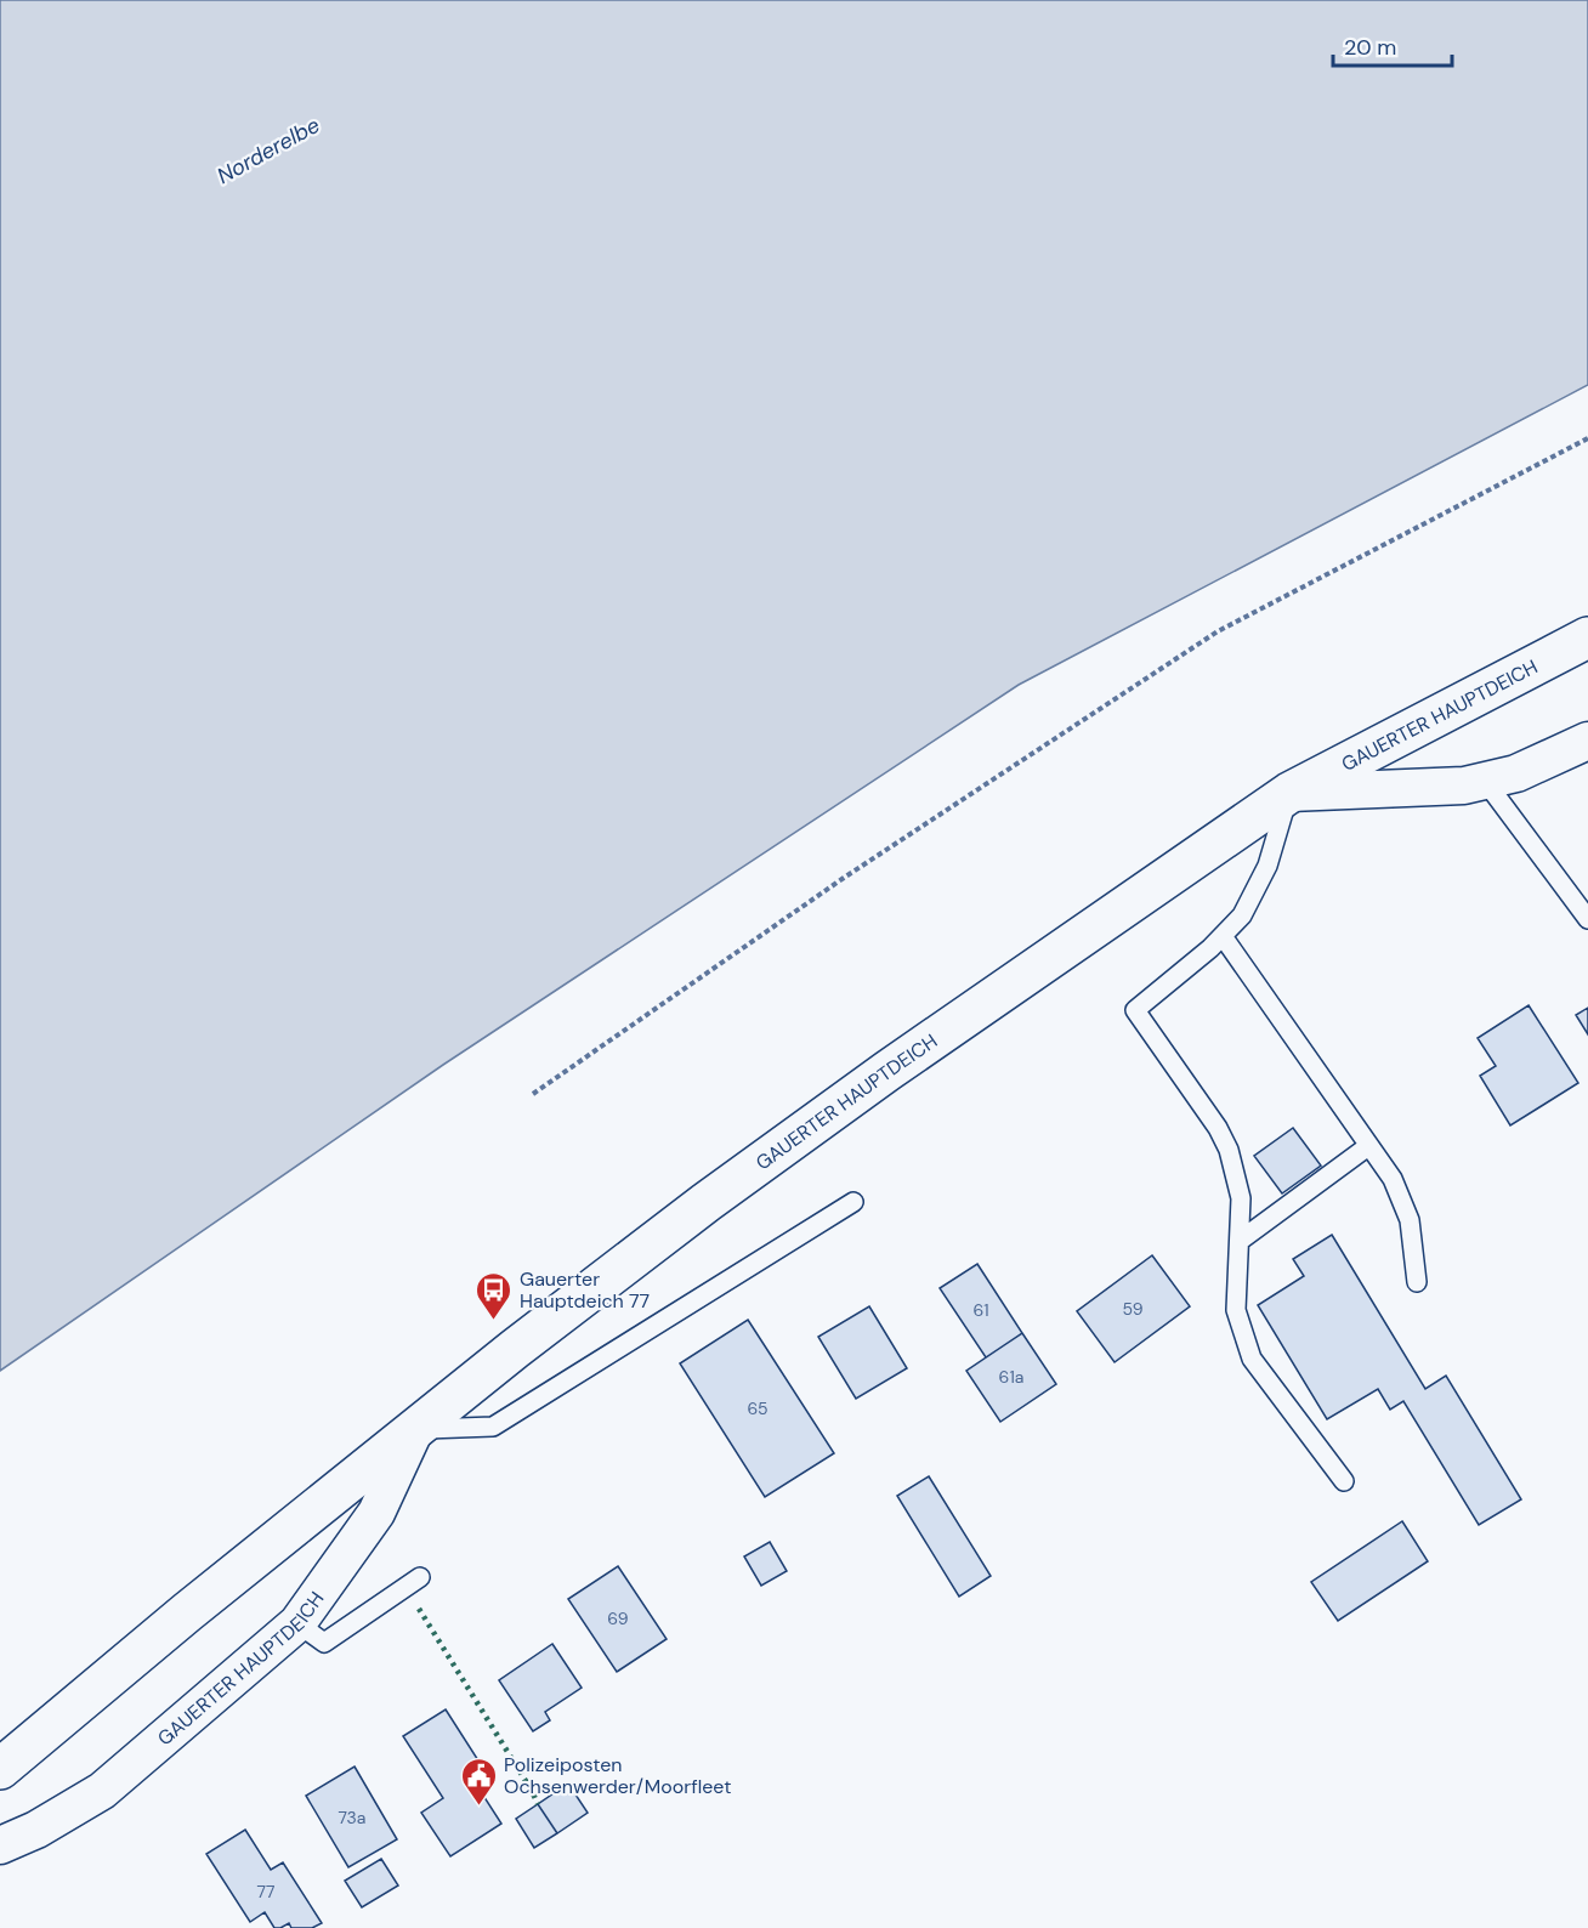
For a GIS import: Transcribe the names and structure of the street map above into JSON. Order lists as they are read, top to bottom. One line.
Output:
{"streets":{"street":["GAUERTER HAUPTDEICH"]},"water":["Norderelbe"],"places":{"bus stop":["Gauerter Hauptdeich 77"],"public building":["Polizeiposten Ochsenwerder/Moorfleet"]},"house_numbers":["59","61","61a","65","69","73a","77"],"scale_bar":"20 m"}
